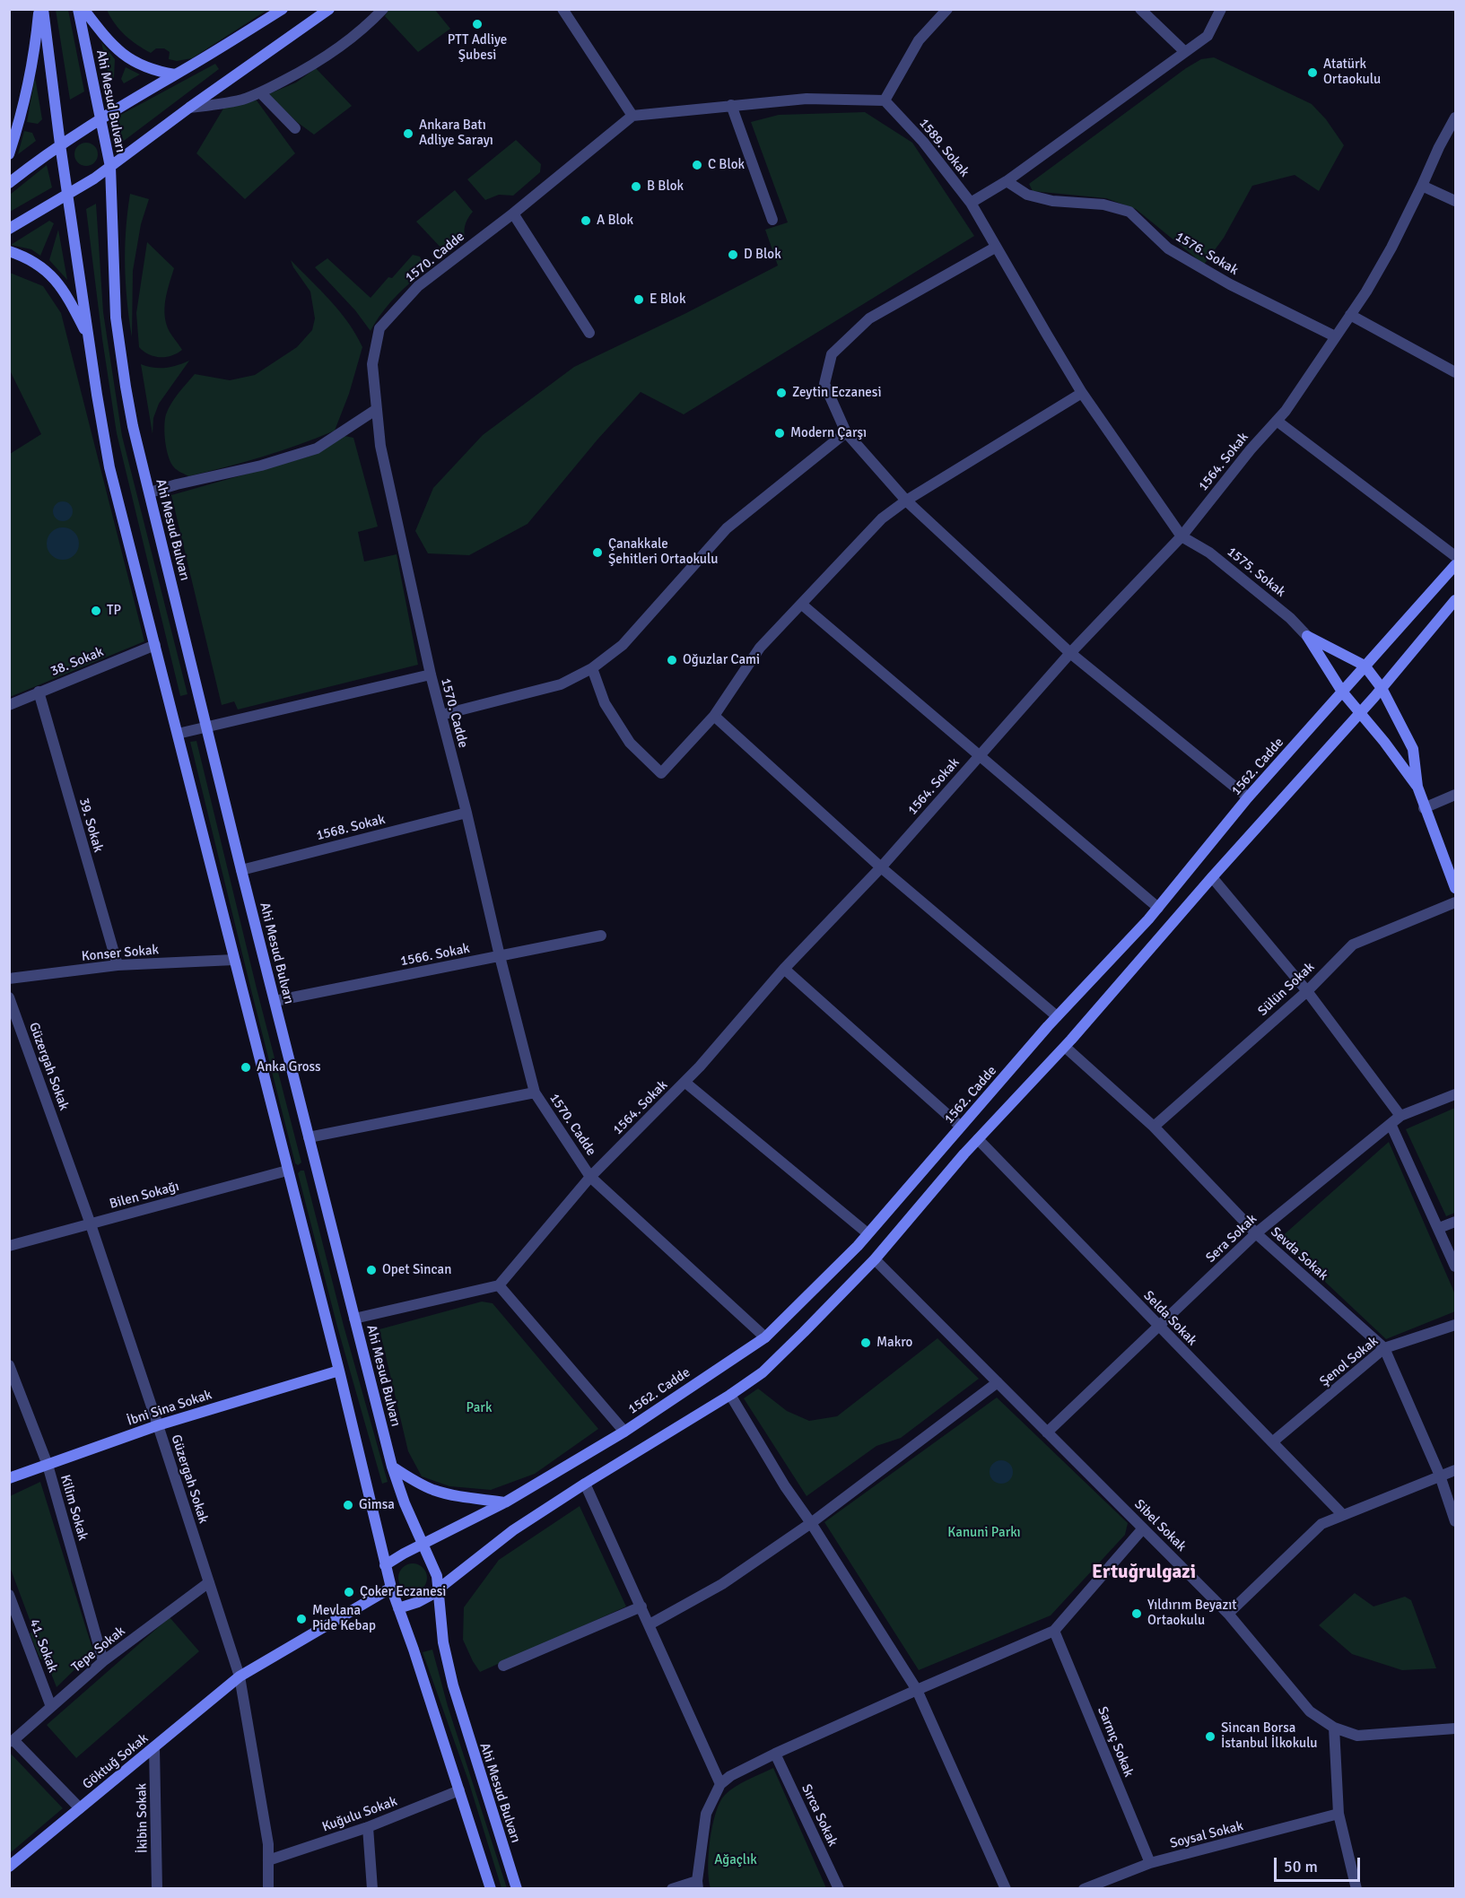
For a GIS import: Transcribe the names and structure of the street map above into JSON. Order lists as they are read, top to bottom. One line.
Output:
{"streets":{"main road":["Ahi Mesud Bulvarı","1562. Cadde","İbni Sina Sokak","Göktuğ Sokak"],"street":["1589. Sokak","1576. Sokak","1570. Cadde","1564. Sokak","1575. Sokak","38. Sokak","39. Sokak","1568. Sokak","Konser Sokak","1566. Sokak","Sülün Sokak","Güzergah Sokak","Bilen Sokağı","Sera Sokak","Sevda Sokak","Selda Sokak","Şenol Sokak","Kilim Sokak","Sibel Sokak","41. Sokak","Tepe Sokak","Sarnıç Sokak","Kuğulu Sokak","Sırca Sokak","İkibin Sokak","Soysal Sokak"]},"crossings":[["Ahi Mesud Bulvarı","1562. Cadde"],["Ahi Mesud Bulvarı","1568. Sokak"],["Ahi Mesud Bulvarı","1566. Sokak"],["1589. Sokak","1564. Sokak"],["1589. Sokak","1575. Sokak"],["1576. Sokak","1564. Sokak"],["1570. Cadde","1564. Sokak"],["1570. Cadde","1562. Cadde"],["1570. Cadde","1568. Sokak"],["1570. Cadde","1566. Sokak"],["1564. Sokak","1575. Sokak"],["38. Sokak","39. Sokak"],["39. Sokak","Konser Sokak"],["Sülün Sokak","Sevda Sokak"],["Güzergah Sokak","Bilen Sokağı"],["Güzergah Sokak","İbni Sina Sokak"],["Güzergah Sokak","Tepe Sokak"],["Güzergah Sokak","Göktuğ Sokak"],["Güzergah Sokak","Kuğulu Sokak"],["Sera Sokak","Sevda Sokak"],["Sera Sokak","Selda Sokak"],["Sera Sokak","Sibel Sokak"],["Sevda Sokak","Şenol Sokak"],["Selda Sokak","Şenol Sokak"],["İbni Sina Sokak","Kilim Sokak"],["Kilim Sokak","Tepe Sokak"],["41. Sokak","Tepe Sokak"],["Sarnıç Sokak","Soysal Sokak"],["Göktuğ Sokak","İkibin Sokak"]],"districts":["Ertuğrulgazi"],"parks":["Park","Kanuni Parkı","Ağaçlık"],"places":["PTT Adliye Şubesi","Atatürk Ortaokulu","Ankara Batı Adliye Sarayı","C Blok","B Blok","A Blok","D Blok","E Blok","Zeytin Eczanesi","Modern Çarşı","Çanakkale Şehitleri Ortaokulu","TP","Oğuzlar Cami","Anka Gross","Opet Sincan","Makro","Gimsa","Çoker Eczanesi","Yıldırım Beyazıt Ortaokulu","Mevlana Pide Kebap","Sincan Borsa İstanbul İlkokulu"],"scale_bar":"50 m"}
